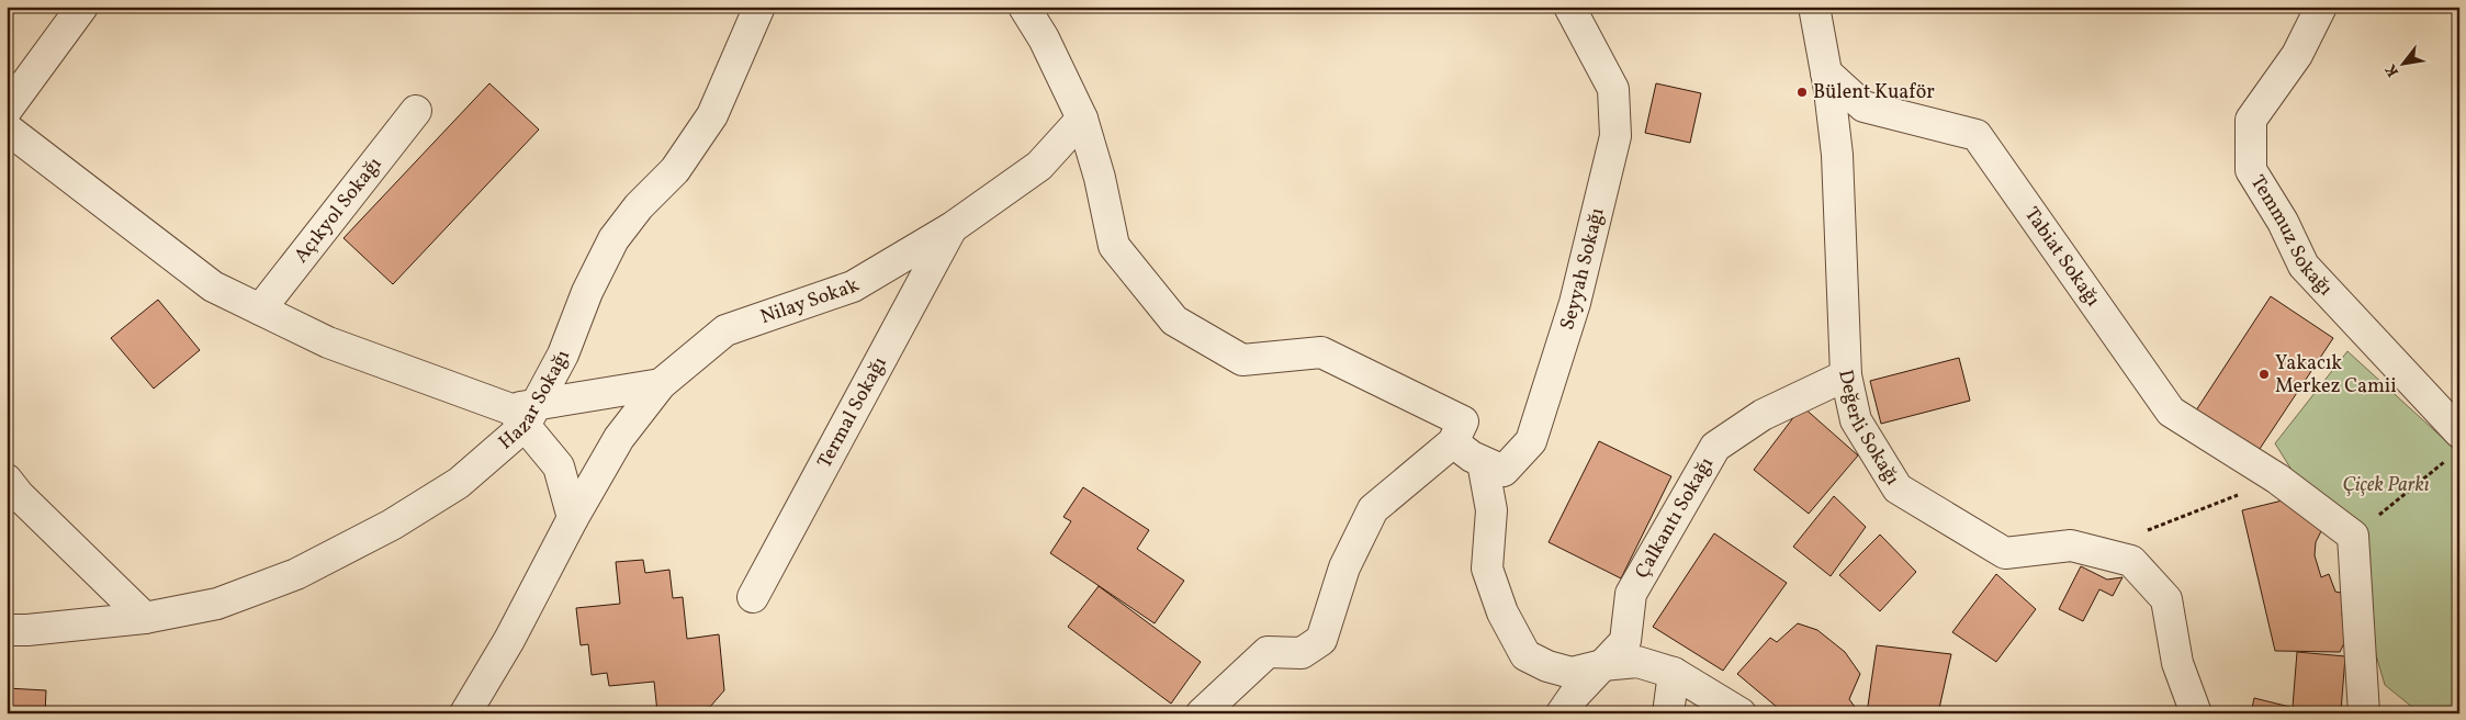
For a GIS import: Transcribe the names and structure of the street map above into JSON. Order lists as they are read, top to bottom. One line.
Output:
{"streets":{"street":["Açıkyol Sokağı","Temmuz Sokağı","Tabiat Sokağı","Seyyah Sokağı","Nilay Sokak","Hazar Sokağı","Termal Sokağı","Değerli Sokağı","Çalkantı Sokağı"]},"crossings":[["Tabiat Sokağı","Değerli Sokağı"],["Nilay Sokak","Termal Sokağı"],["Değerli Sokağı","Çalkantı Sokağı"]],"parks":["Çiçek Parkı"],"places":["Bülent Kuaför","Yakacık Merkez Camii"],"north":"bottom left"}
